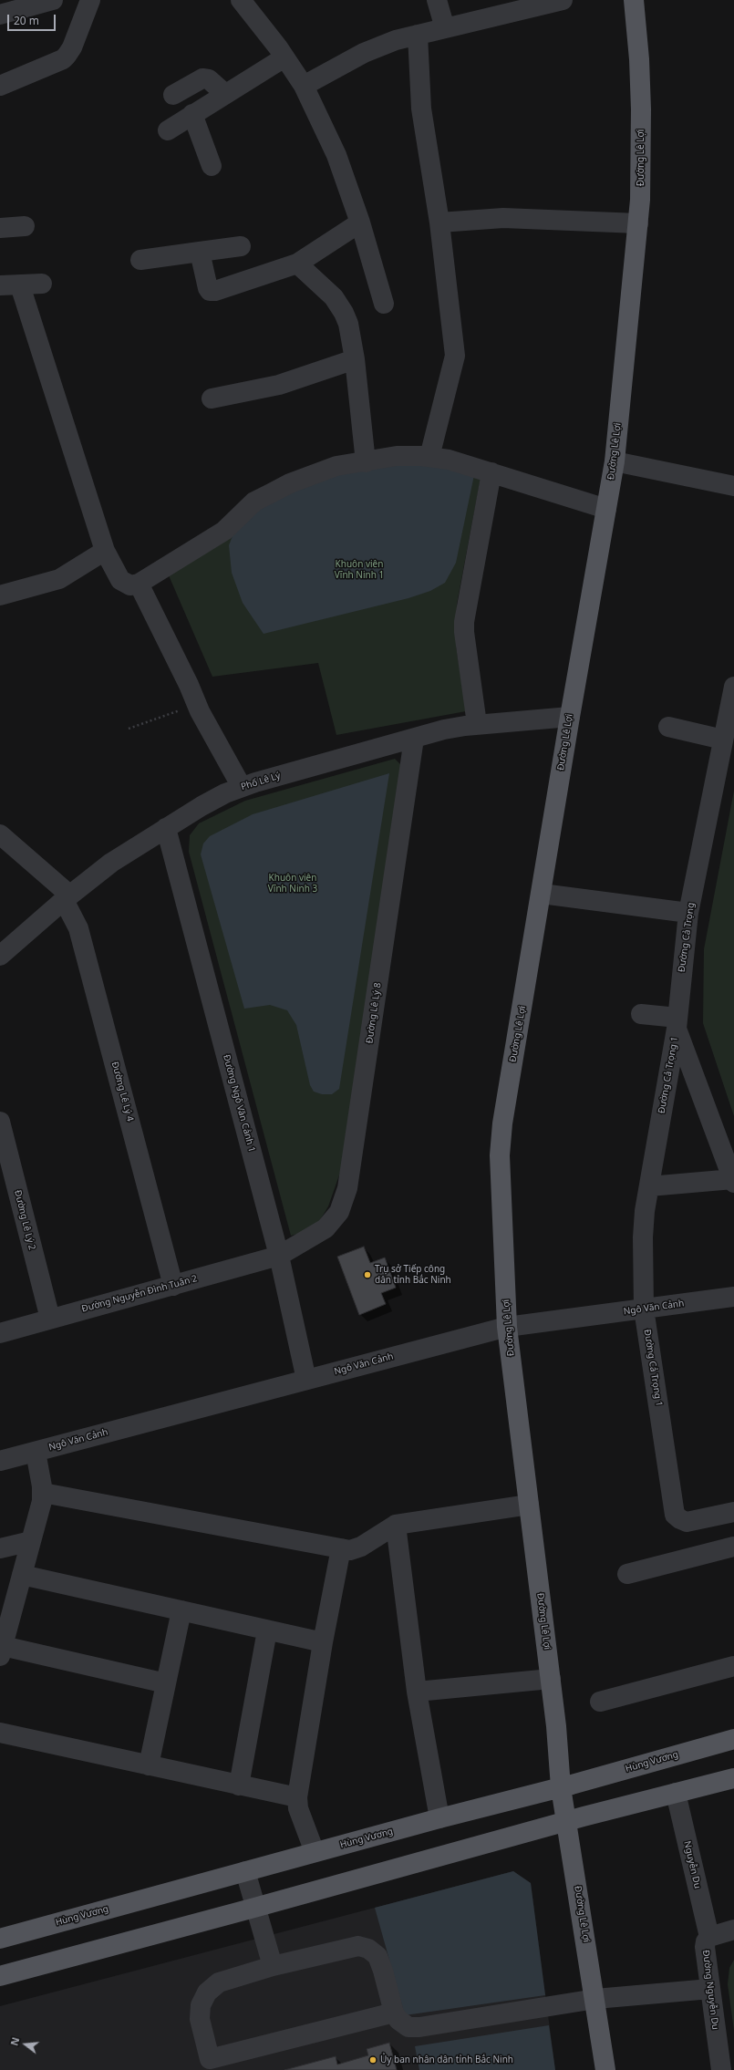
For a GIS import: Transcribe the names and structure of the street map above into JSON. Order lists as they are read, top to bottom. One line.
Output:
{"streets":{"main road":["Đường Lê Lợi","Hùng Vương"],"street":["Phố Lê Lý","Đường Cả Trọng","Đường Lê Lý 8","Đường Cả Trọng 1","Đường Lê Lý 4","Đường Ngô Văn Cảnh 1","Đường Lê Lý 2","Đường Nguyễn Đình Tuân 2","Ngô Văn Cảnh","Nguyễn Du","Đường Nguyễn Du"]},"crossings":[["Đường Lê Lợi","Phố Lê Lý"],["Đường Lê Lợi","Ngô Văn Cảnh"],["Đường Lê Lợi","Hùng Vương"],["Phố Lê Lý","Đường Lê Lý 8"],["Phố Lê Lý","Đường Lê Lý 4"],["Phố Lê Lý","Đường Ngô Văn Cảnh 1"],["Đường Cả Trọng","Đường Cả Trọng 1"],["Đường Lê Lý 8","Đường Ngô Văn Cảnh 1"],["Đường Lê Lý 8","Đường Nguyễn Đình Tuân 2"],["Đường Cả Trọng 1","Ngô Văn Cảnh"],["Đường Lê Lý 4","Đường Nguyễn Đình Tuân 2"],["Đường Ngô Văn Cảnh 1","Đường Nguyễn Đình Tuân 2"],["Đường Ngô Văn Cảnh 1","Ngô Văn Cảnh"],["Đường Lê Lý 2","Đường Nguyễn Đình Tuân 2"],["Nguyễn Du","Đường Nguyễn Du"]],"parks":["Khuôn viên Vĩnh Ninh 1","Khuôn viên Vĩnh Ninh 3"],"places":["Trụ sở Tiếp công dân tỉnh Bắc Ninh","Ủy ban nhân dân tỉnh Bắc Ninh"],"scale_bar":"20 m","north":"left"}
